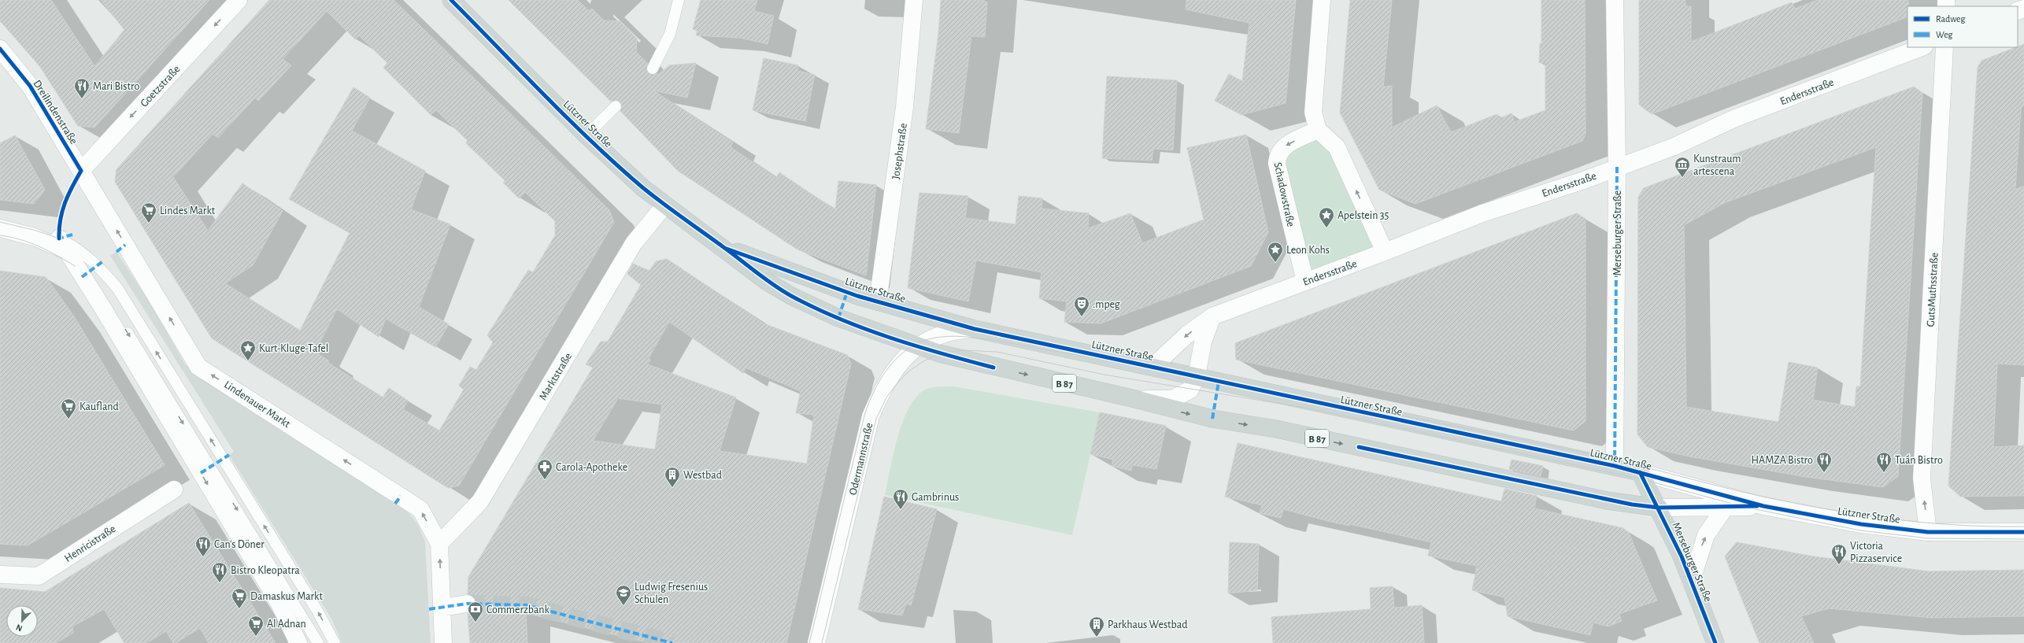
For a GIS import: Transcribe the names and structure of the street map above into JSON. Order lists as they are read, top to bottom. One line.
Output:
{"streets":{"main road":["Lützner Straße","Merseburger Straße","B 87"],"street":["Goetzstraße","Endersstraße","Dreilindenstraße","Josephstraße","Schadowstraße","GutsMuthsstraße","Marktstraße","Lindenauer Markt","Odermannstraße","Henricistraße"]},"crossings":[["Goetzstraße","Dreilindenstraße"],["Goetzstraße","Lindenauer Markt"],["Endersstraße","Lützner Straße"],["Endersstraße","Schadowstraße"],["Endersstraße","Merseburger Straße"],["Dreilindenstraße","Lindenauer Markt"],["Lützner Straße","Josephstraße"],["Lützner Straße","Merseburger Straße"],["Lützner Straße","GutsMuthsstraße"],["Lützner Straße","Marktstraße"],["Lützner Straße","Odermannstraße"],["Marktstraße","Lindenauer Markt"]],"one_way":["Goetzstraße","Schadowstraße","GutsMuthsstraße"],"places":{"restaurant":["Mari Bistro","HAMZA Bistro","Tuấn Bistro","Gambrinus","Can's Döner","Victoria Pizzaservice","Bistro Kleopatra"],"museum":["Kunstraum artescena"],"supermarket":["Lindes Markt","Kaufland","Damaskus Markt","Al Adnan"],"place":["Apelstein 35","Leon Kohs","Kurt-Kluge-Tafel"],"theatre":[".mpeg"],"pharmacy":["Carola-Apotheke"],"building":["Westbad","Parkhaus Westbad"],"school or university":["Ludwig Fresenius Schulen"],"bank":["Commerzbank"]},"legend":["Radweg","Weg"],"north":"bottom left"}
